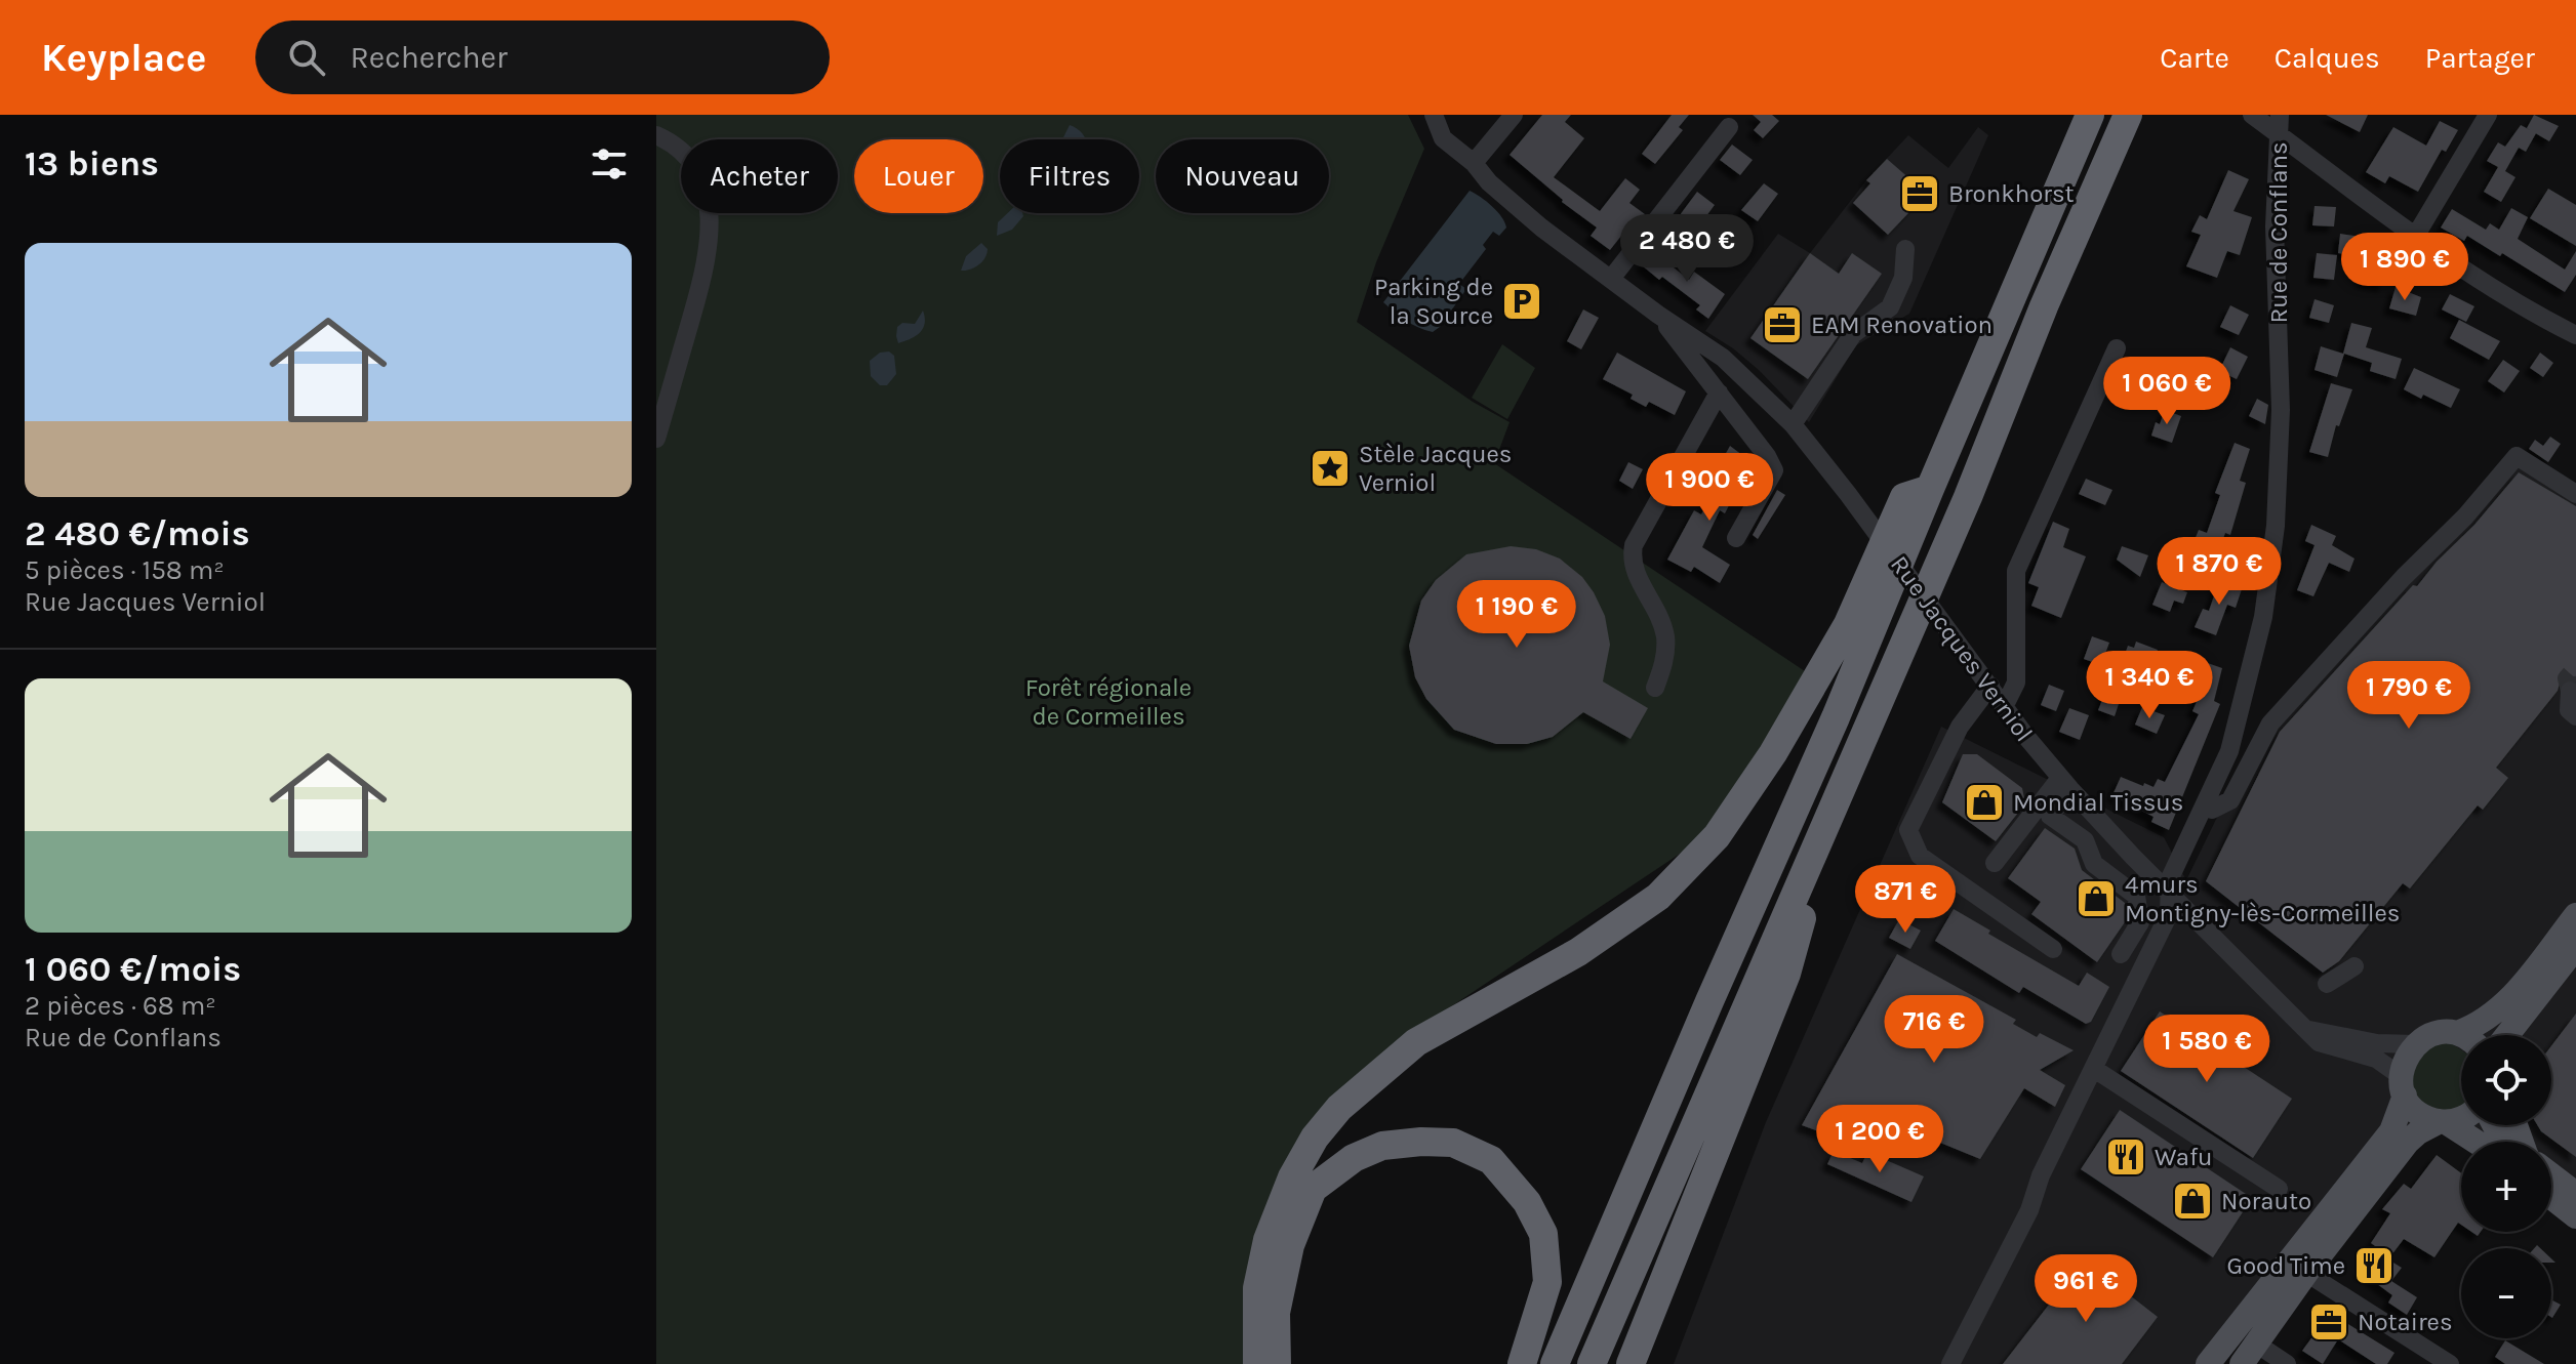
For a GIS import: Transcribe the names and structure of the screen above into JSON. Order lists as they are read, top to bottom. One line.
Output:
{"streets":{"street":["Rue de Conflans","Rue Jacques Verniol"]},"crossings":[["Rue de Conflans","Rue Jacques Verniol"]],"parks":["Forêt régionale de Cormeilles"],"places":{"office":["Bronkhorst","EAM Renovation","Notaires"],"parking":["Parking de la Source"],"place":["Stèle Jacques Verniol"],"shop":["Mondial Tissus","4murs Montigny-lès-Cormeilles","Norauto"],"restaurant":["Wafu","Good Time"]},"page":{"header":"Keyplace","search":"Rechercher","nav":["Carte","Calques","Partager"],"heading":"13 biens","chip":["Acheter","Louer","Filtres","Nouveau"],"list":[{"name":"2 480 €/mois","note":"5 pièces · 158 m² · Rue Jacques Verniol"},{"name":"1 060 €/mois","note":"2 pièces · 68 m² · Rue de Conflans"}],"price":["2 480 €","1 890 €","1 060 €","1 900 €","1 870 €","1 190 €","1 340 €","1 790 €","871 €","716 €","1 580 €","1 200 €","961 €"],"map_buttons":["+","−"]}}
